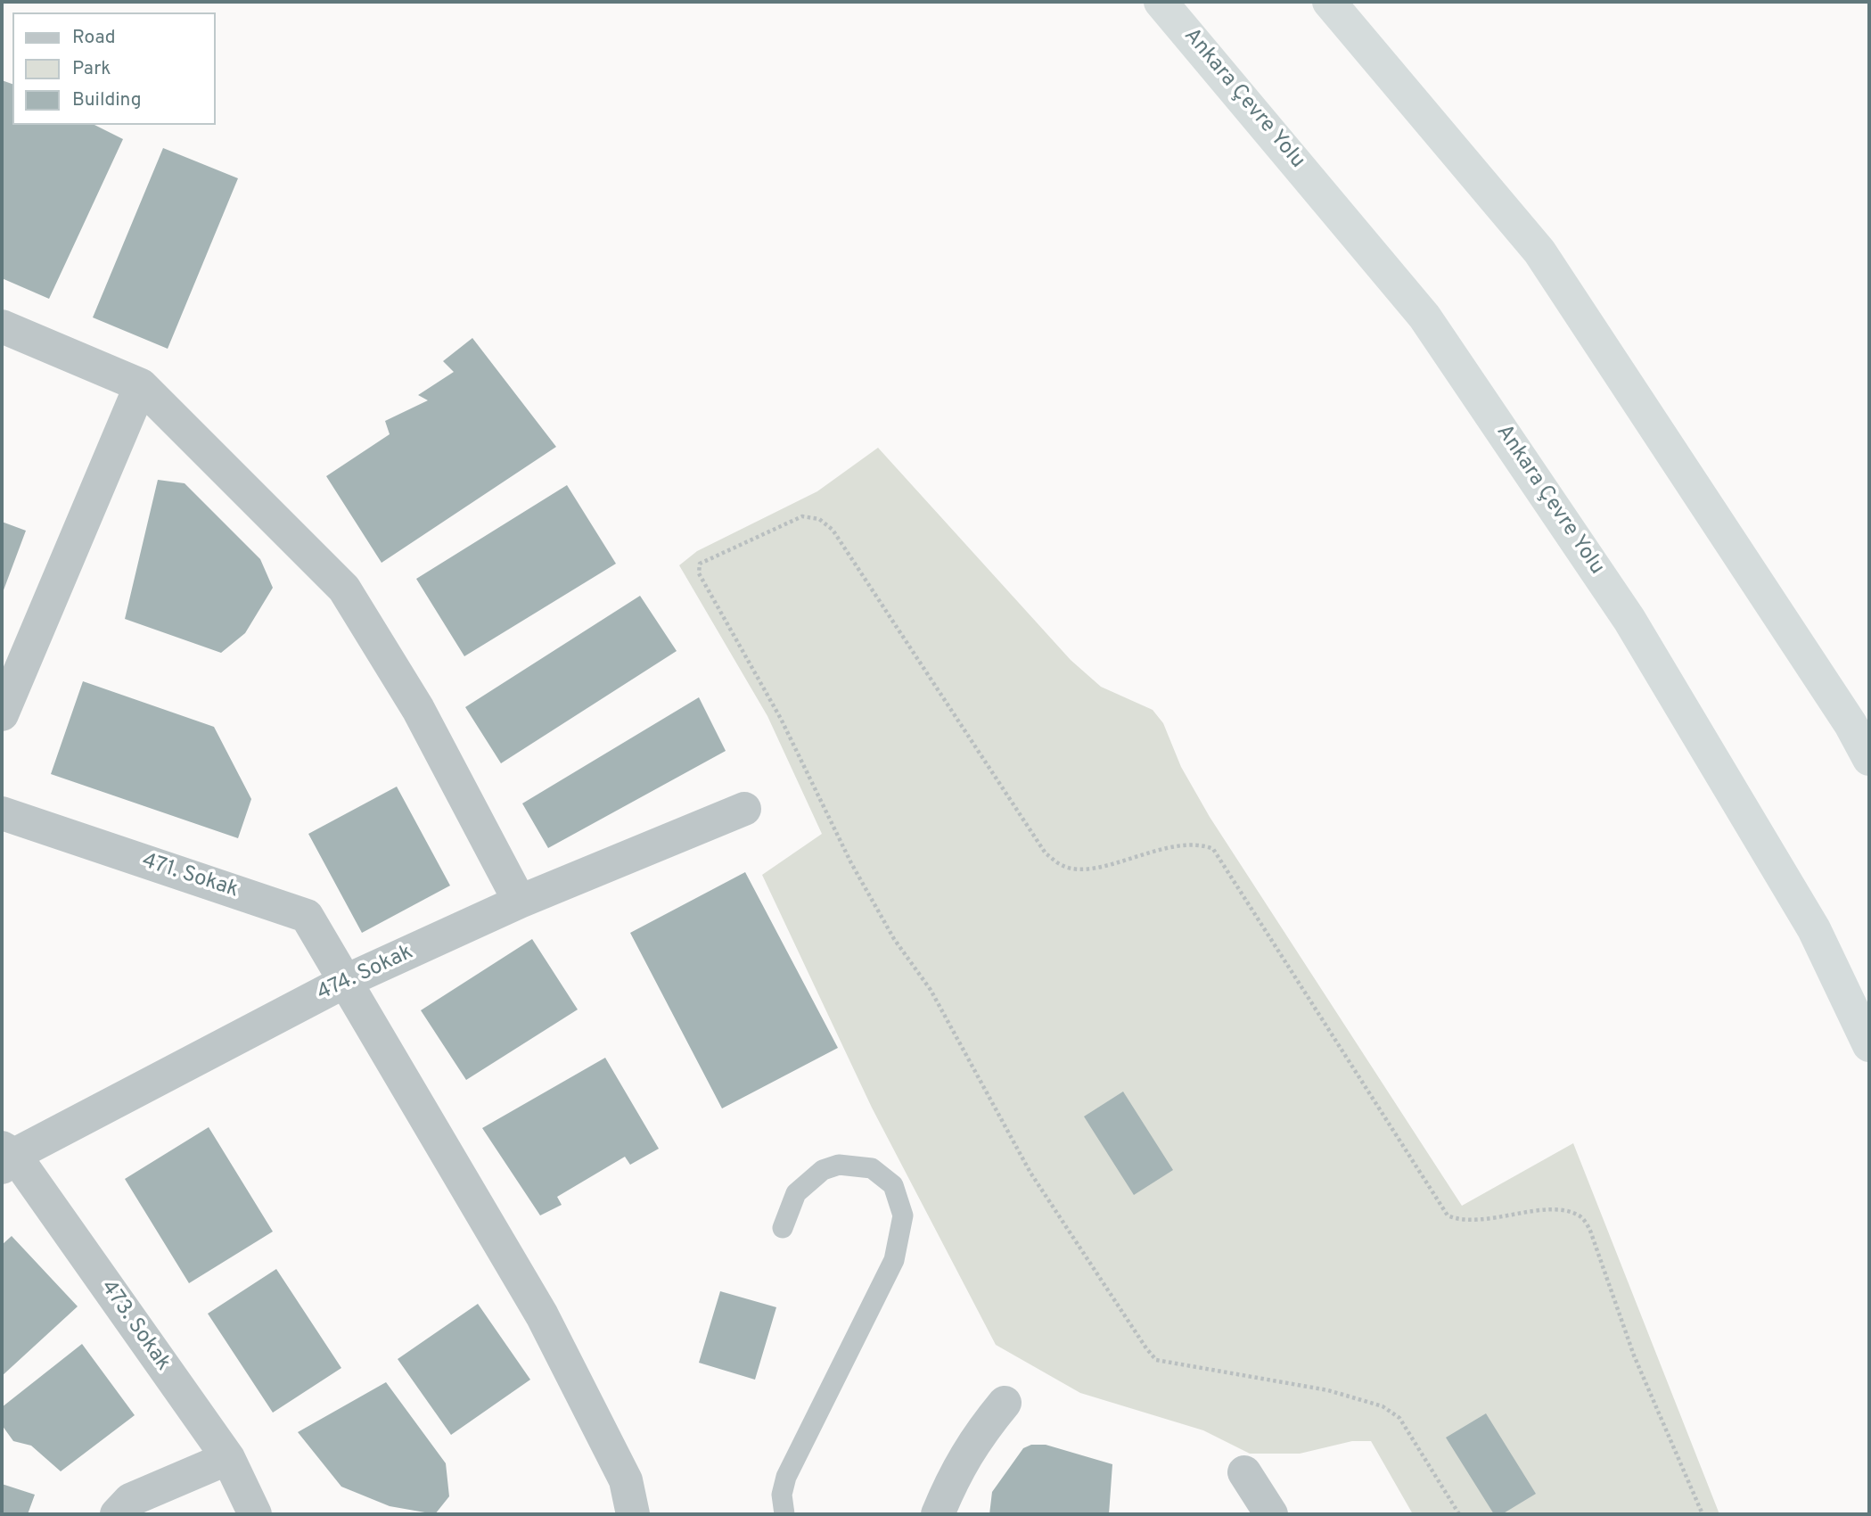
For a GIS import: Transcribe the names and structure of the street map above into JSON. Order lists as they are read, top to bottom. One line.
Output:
{"streets":{"highway":["Ankara Çevre Yolu"],"street":["471. Sokak","474. Sokak","473. Sokak"]},"crossings":[["471. Sokak","474. Sokak"],["474. Sokak","473. Sokak"]],"legend":["Road","Park","Building"]}
